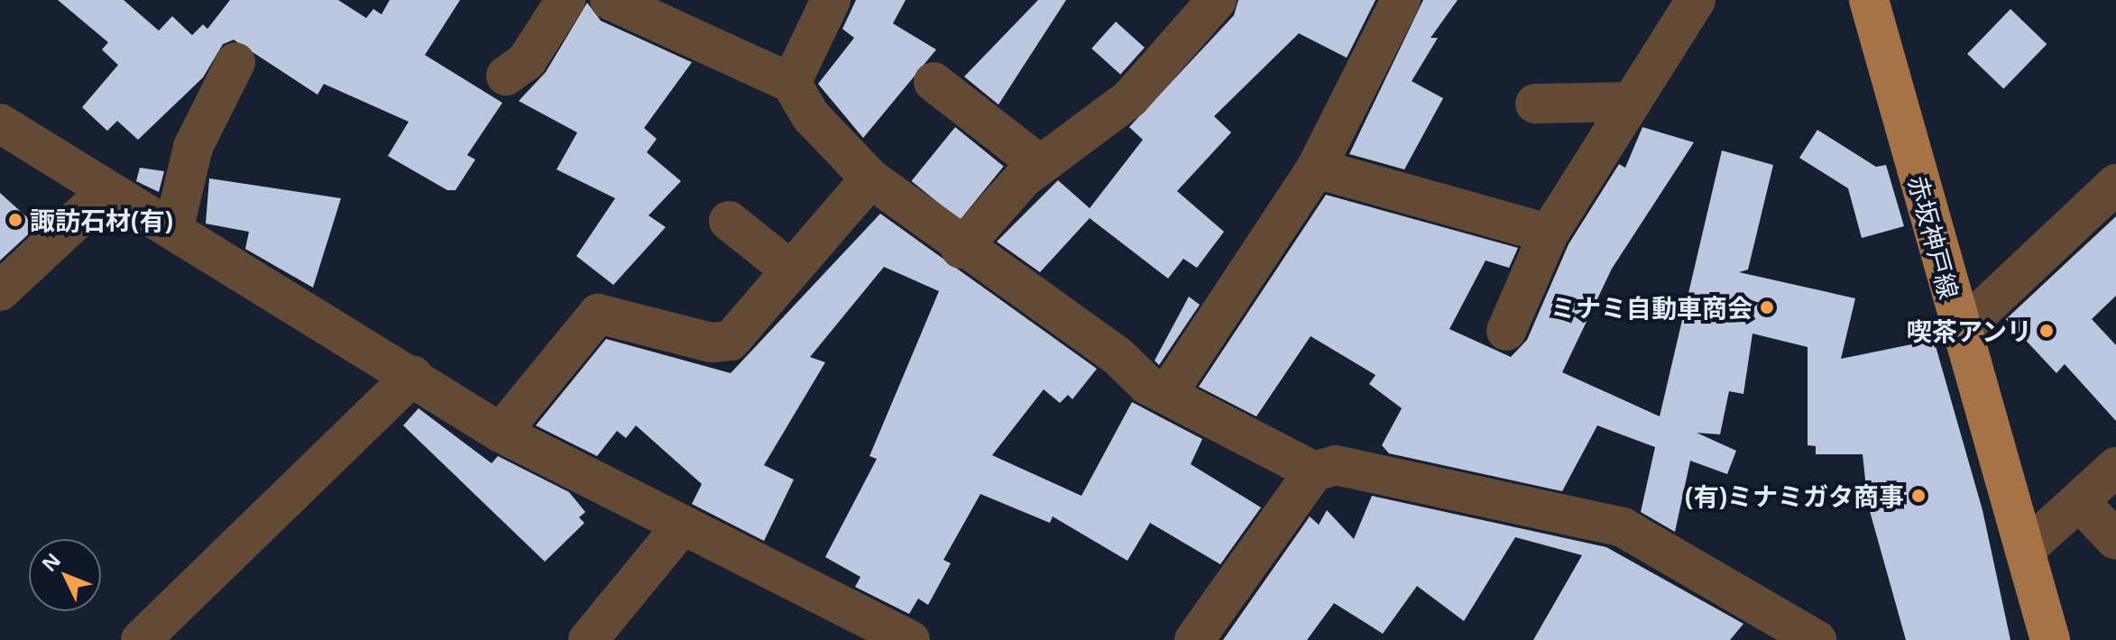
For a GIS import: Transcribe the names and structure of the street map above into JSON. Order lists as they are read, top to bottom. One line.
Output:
{"streets":{"main road":["赤坂神戸線"]},"places":["諏訪石材(有)","ミナミ自動車商会","喫茶アンリ","(有)ミナミガタ商事"],"north":"top left"}
